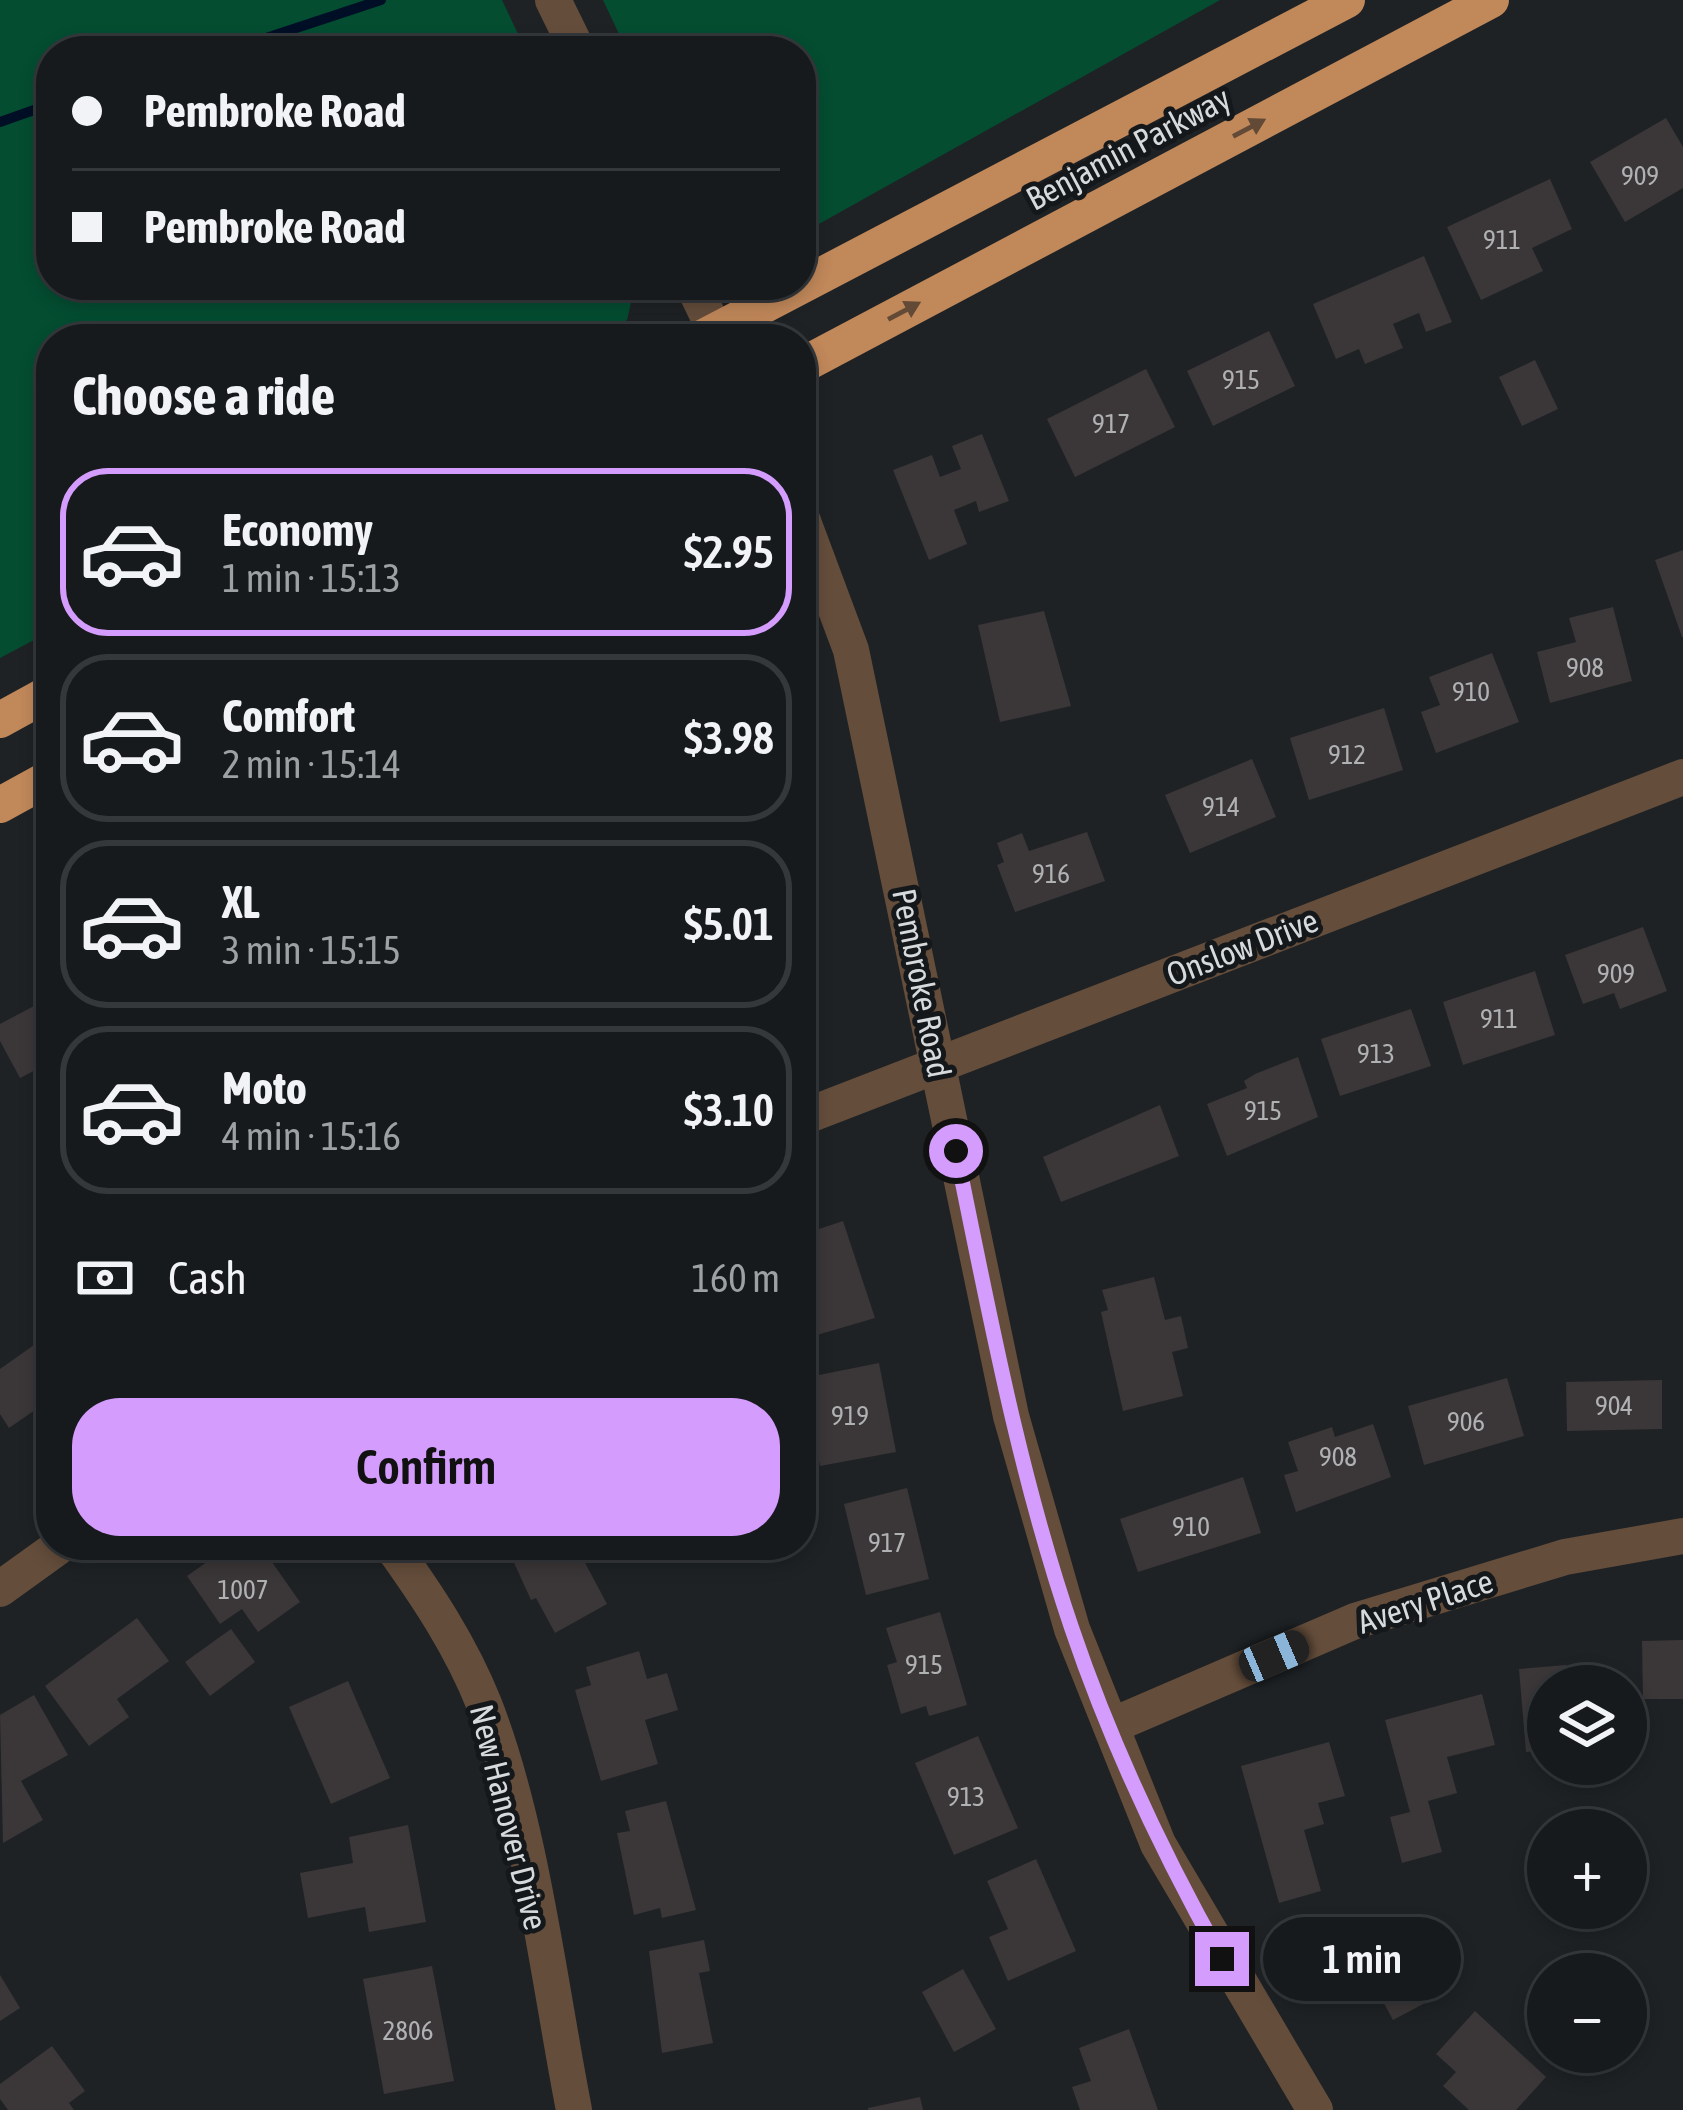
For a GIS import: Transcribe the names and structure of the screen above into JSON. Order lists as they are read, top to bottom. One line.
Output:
{"streets":{"highway":["Benjamin Parkway"],"street":["Onslow Drive","Pembroke Road","Avery Place","New Hanover Drive"]},"crossings":[["Onslow Drive","Pembroke Road"],["Pembroke Road","Avery Place"]],"house_numbers":["909","911","915","917","908","910","912","914","916","909","911","913","915","904","919","906","908","910","917","1007","915","913","2806"],"page":{"banner":["Pembroke Road","Pembroke Road"],"heading":"Choose a ride","list":[{"name":"Economy","note":"1 min · 15:13","value":"$2.95"},{"name":"Comfort","note":"2 min · 15:14","value":"$3.98"},{"name":"XL","note":"3 min · 15:15","value":"$5.01"},{"name":"Moto","note":"4 min · 15:16","value":"$3.10"}],"pay":["Cash","160 m"],"buttons":"Confirm","map_buttons":["+","−"],"bubble":"1 min"}}
